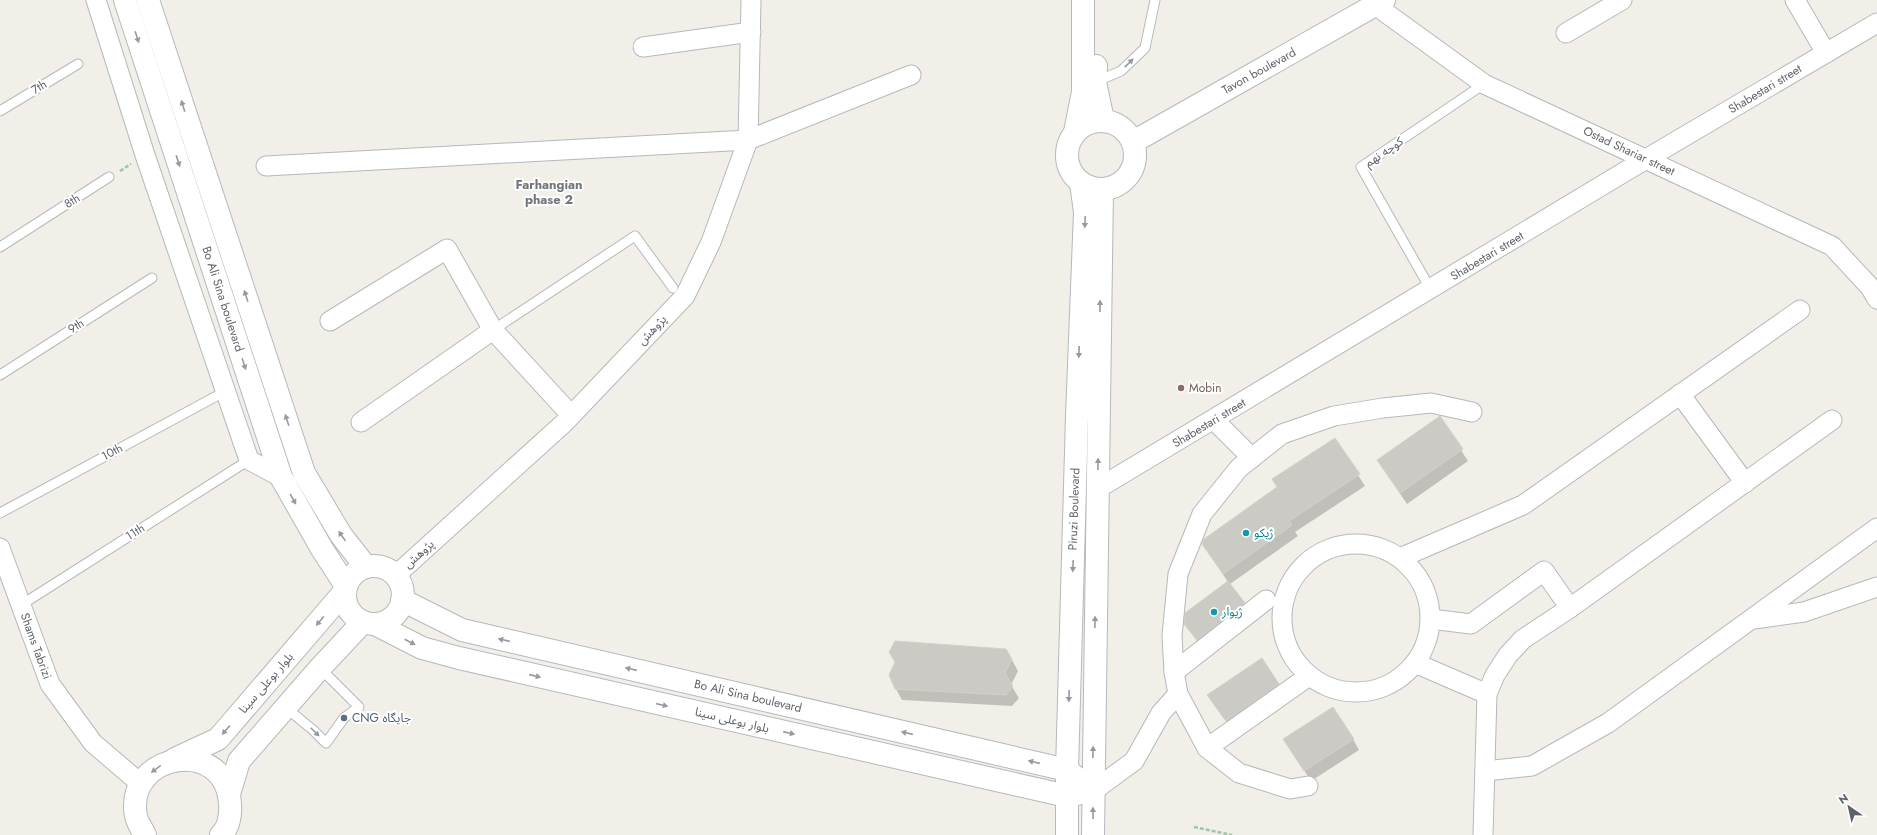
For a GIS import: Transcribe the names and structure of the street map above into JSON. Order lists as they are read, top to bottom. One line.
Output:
{"streets":{"street":["Tavon boulevard","Shabestari street","Ostad Shariar street","Bo Ali Sina boulevard","پژوهش","Piruzi Boulevard","Shams Tabrizi","بلوار بوعلی سینا"],"lane":["7th","کوچه نهم","8th","9th","10th","11th"]},"crossings":[["Tavon boulevard","Ostad Shariar street"],["Tavon boulevard","Piruzi Boulevard"],["Shabestari street","Ostad Shariar street"],["Shabestari street","کوچه نهم"],["Shabestari street","Piruzi Boulevard"],["Ostad Shariar street","کوچه نهم"],["Bo Ali Sina boulevard","پژوهش"],["Bo Ali Sina boulevard","Piruzi Boulevard"],["Bo Ali Sina boulevard","بلوار بوعلی سینا"],["پژوهش","بلوار بوعلی سینا"],["Piruzi Boulevard","بلوار بوعلی سینا"],["11th","Shams Tabrizi"],["Shams Tabrizi","بلوار بوعلی سینا"]],"districts":["Farhangian phase 2"],"places":["Mobin","ژیکو","ژیوار","CNG جایگاه"],"north":"top left"}
